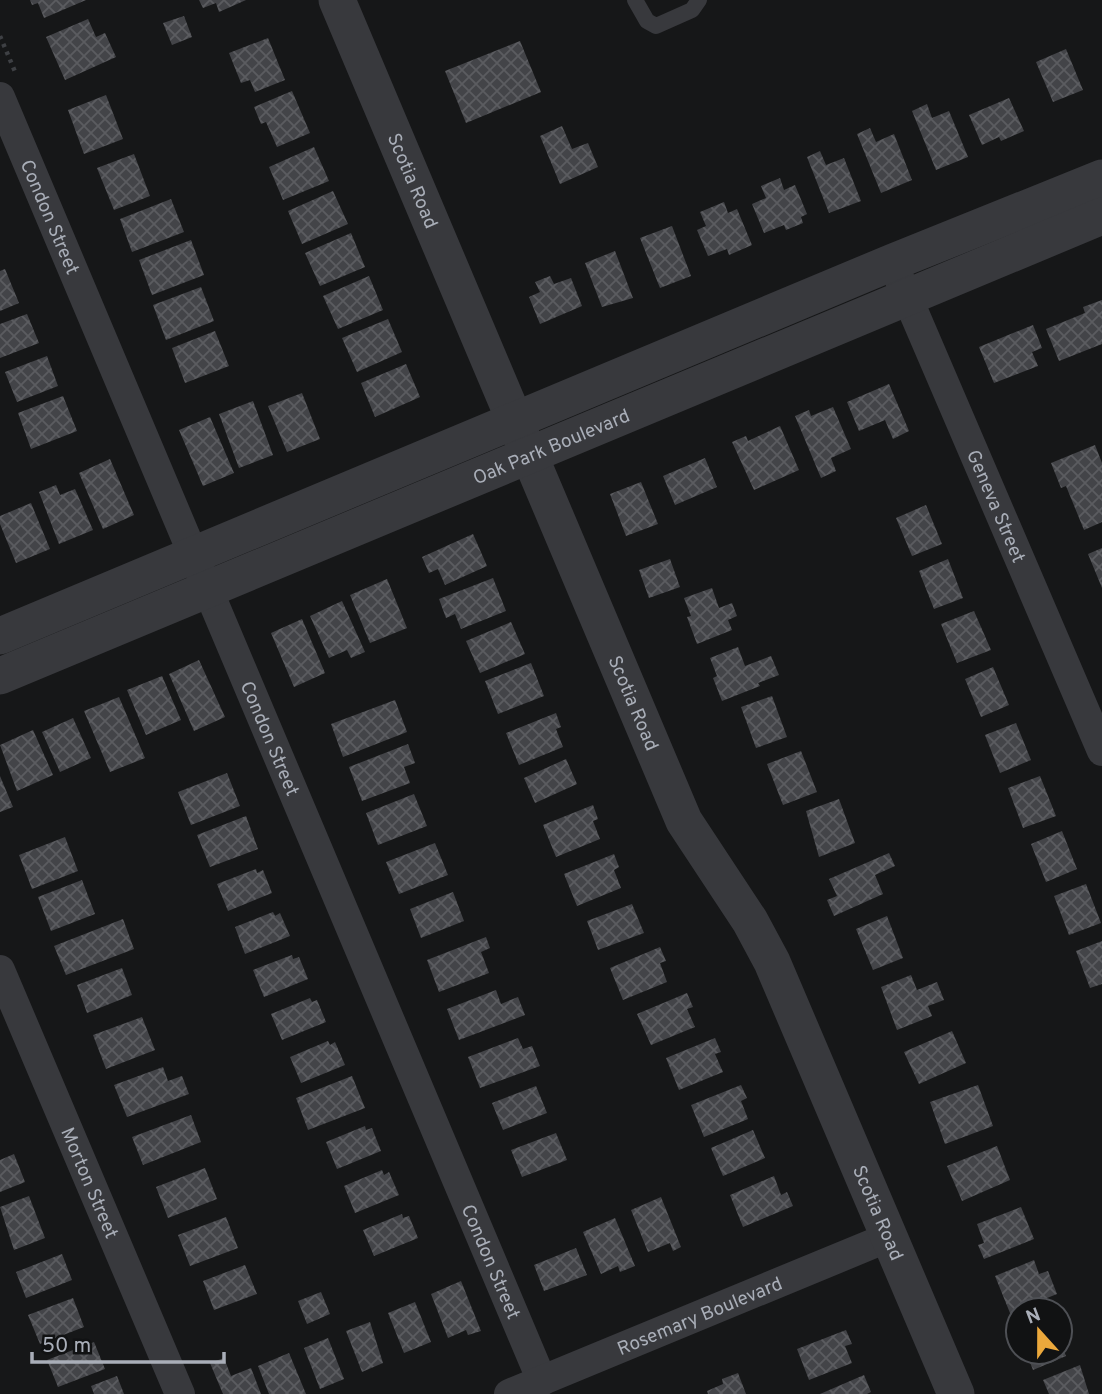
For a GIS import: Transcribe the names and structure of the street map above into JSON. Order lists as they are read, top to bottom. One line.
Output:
{"streets":{"street":["Scotia Road","Condon Street","Oak Park Boulevard","Geneva Street","Morton Street","Rosemary Boulevard"]},"crossings":[["Scotia Road","Oak Park Boulevard"],["Scotia Road","Rosemary Boulevard"],["Condon Street","Oak Park Boulevard"],["Condon Street","Rosemary Boulevard"],["Oak Park Boulevard","Geneva Street"]],"scale_bar":"50 m","north":"top"}
